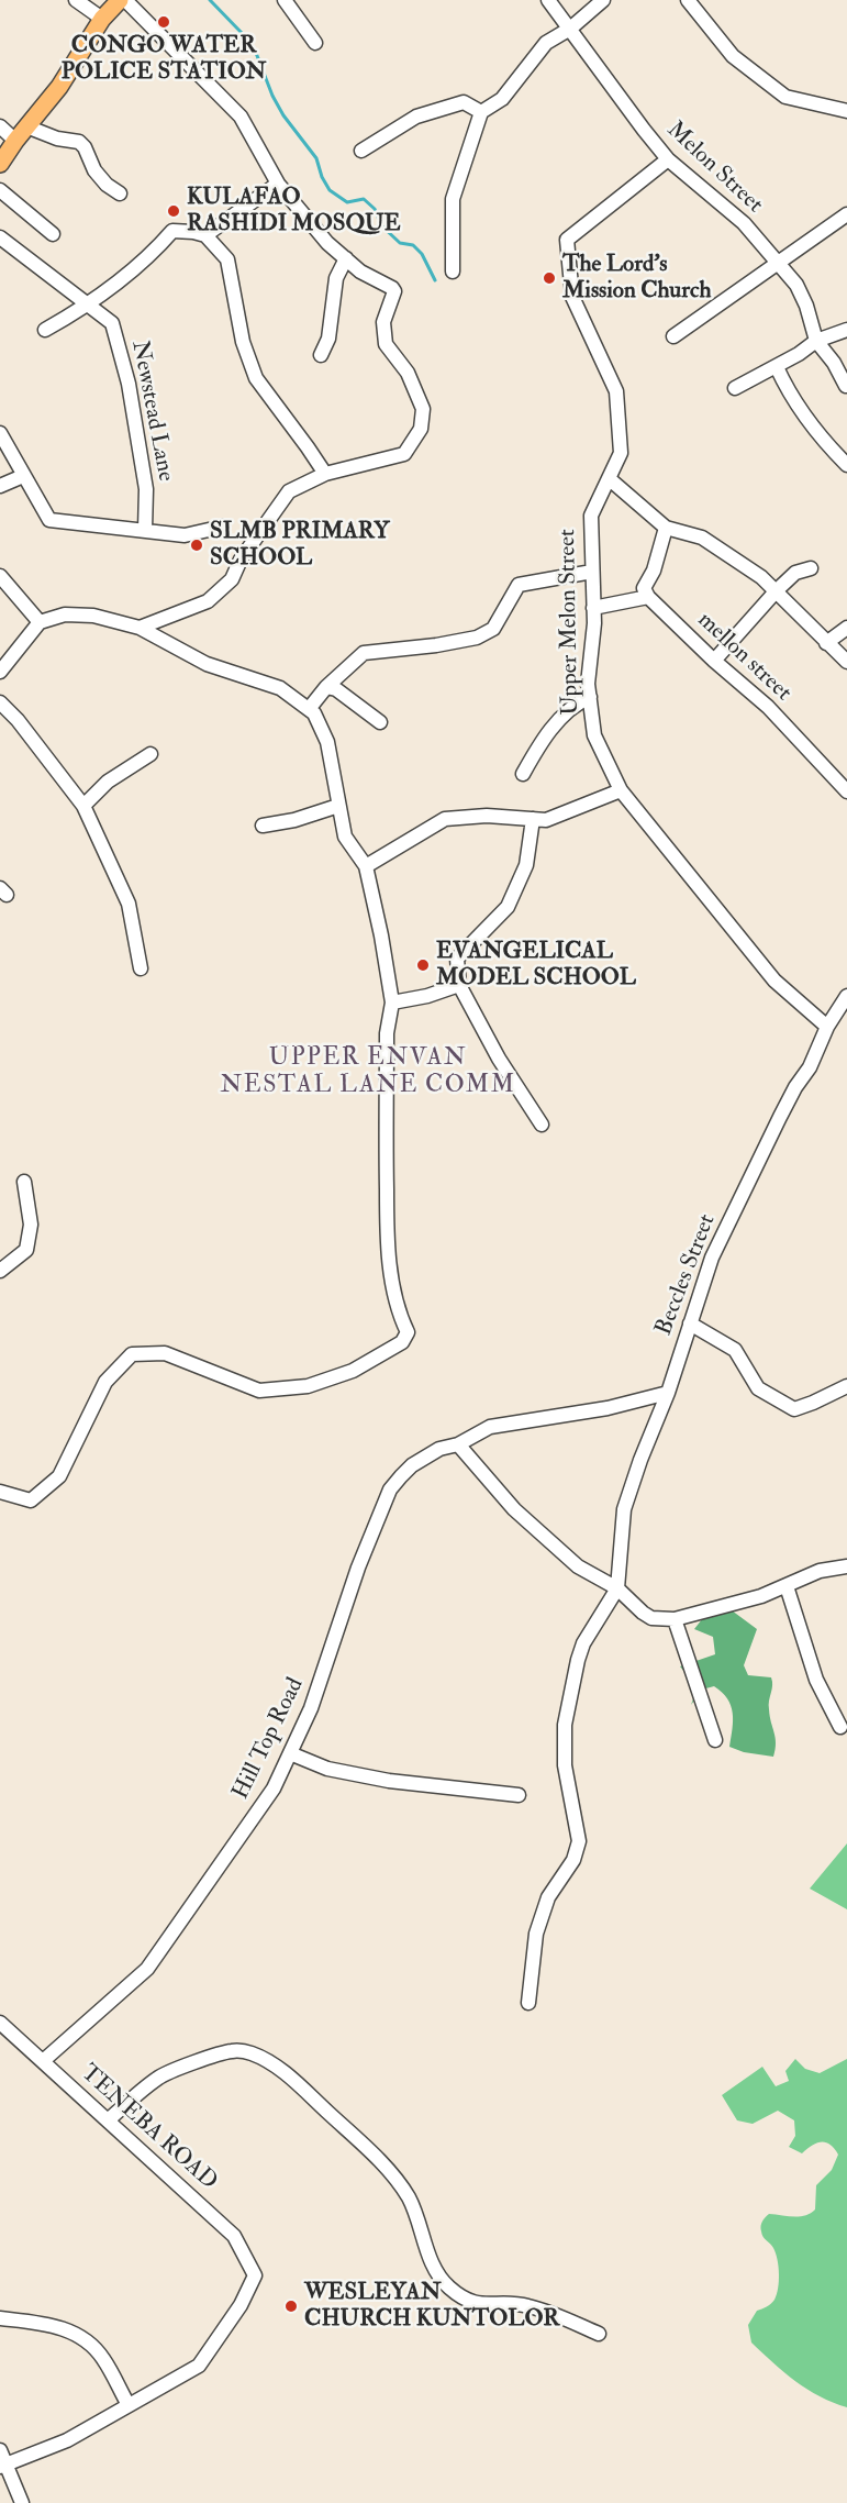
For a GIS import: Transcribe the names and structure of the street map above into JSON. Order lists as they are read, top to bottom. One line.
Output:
{"streets":{"street":["Melon Street","Newstead Lane","Upper Melon Street","mellon street","Beccles Street","Hill Top Road","TENEBA ROAD"]},"crossings":[["Melon Street","Upper Melon Street"],["Upper Melon Street","Beccles Street"],["Beccles Street","Hill Top Road"],["Hill Top Road","TENEBA ROAD"]],"districts":["UPPER ENVAN NESTAL LANE COMM"],"places":["CONGO WATER POLICE STATION","KULAFAO RASHIDI MOSQUE","The Lord's Mission Church","SLMB PRIMARY SCHOOL","EVANGELICAL MODEL SCHOOL","WESLEYAN CHURCH KUNTOLOR"]}
